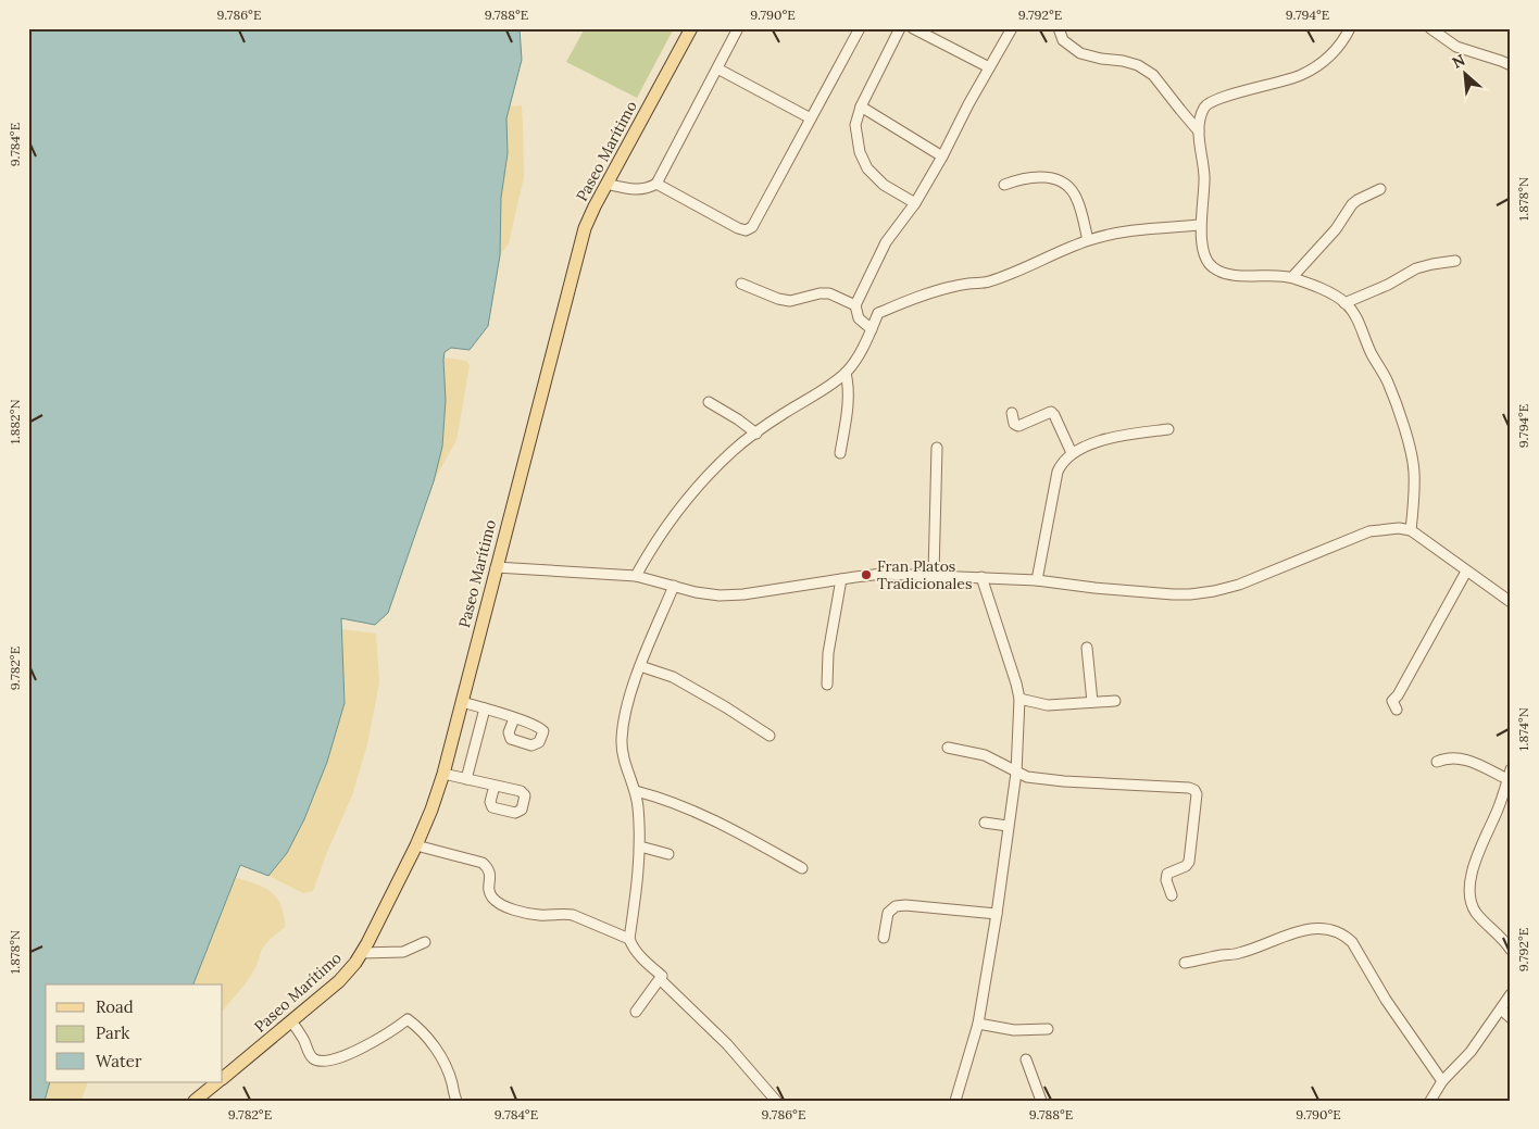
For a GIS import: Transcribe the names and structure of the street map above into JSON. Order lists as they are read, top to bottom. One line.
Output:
{"streets":{"main road":["Paseo Marítimo"]},"places":["Fran Platos Tradicionales"],"legend":["Road","Park","Water"],"north":"top left","coordinates":["9.786°E","9.788°E","9.790°E","9.792°E","9.794°E","9.784°E","1.878°N","1.882°N","9.782°E","1.874°N"]}
